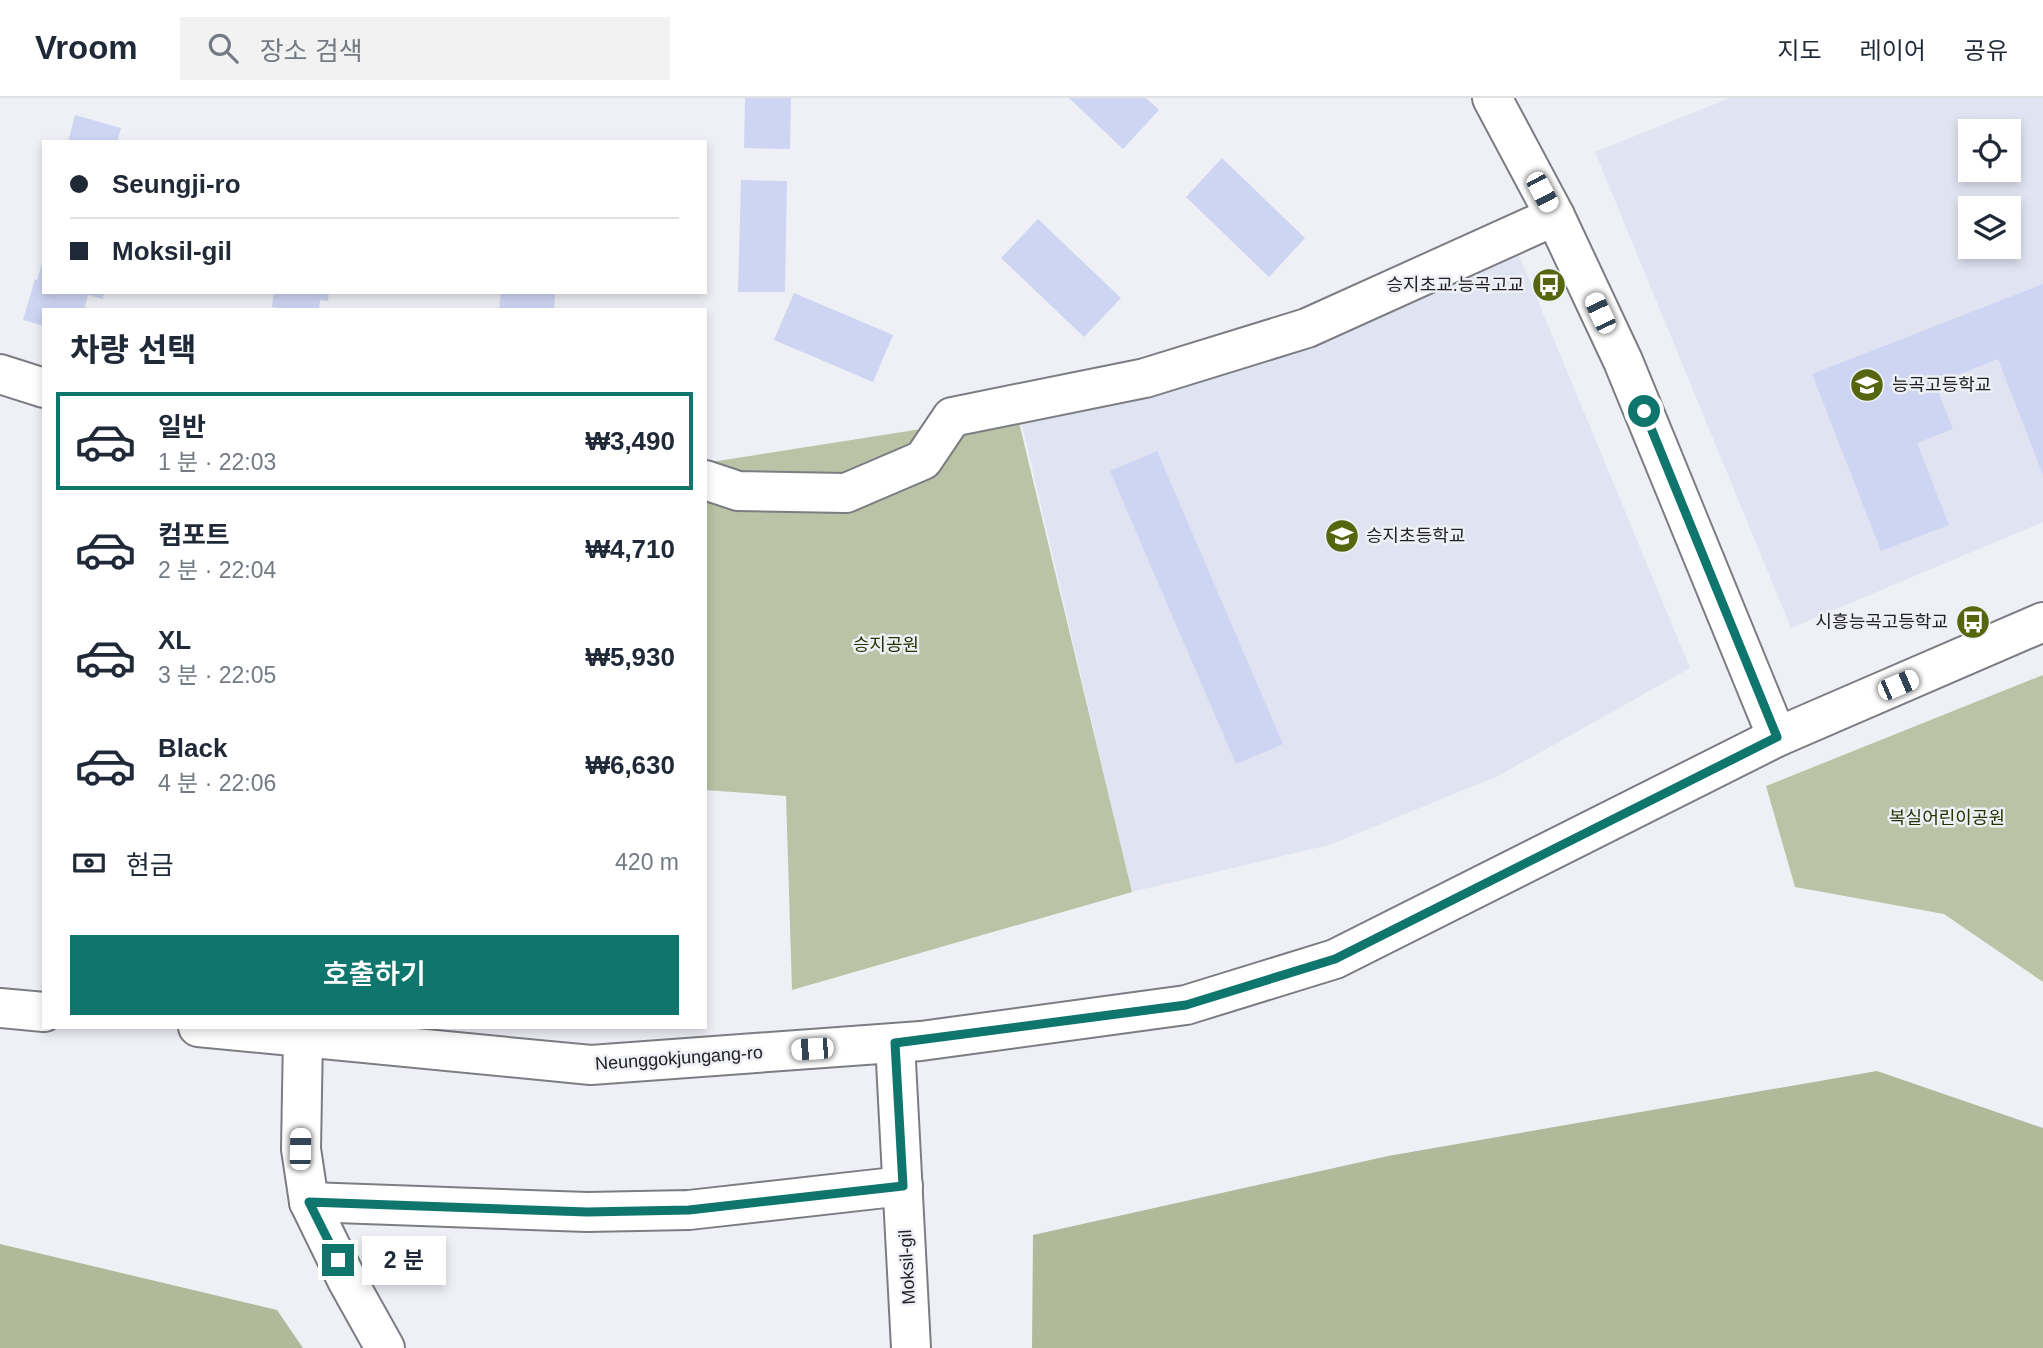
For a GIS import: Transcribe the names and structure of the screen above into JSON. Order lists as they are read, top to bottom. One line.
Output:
{"streets":{"street":["Neunggokjungang-ro","Moksil-gil"]},"crossings":[["Neunggokjungang-ro","Moksil-gil"]],"parks":["승지공원","복실어린이공원"],"places":{"bus stop":["승지초교.능곡고교","시흥능곡고등학교"],"school or university":["능곡고등학교","승지초등학교"]},"page":{"header":"Vroom","search":"장소 검색","nav":["지도","레이어","공유"],"banner":["Seungji-ro","Moksil-gil"],"heading":"차량 선택","list":[{"name":"일반","note":"1 분 · 22:03","value":"₩3,490"},{"name":"컴포트","note":"2 분 · 22:04","value":"₩4,710"},{"name":"XL","note":"3 분 · 22:05","value":"₩5,930"},{"name":"Black","note":"4 분 · 22:06","value":"₩6,630"}],"pay":["현금","420 m"],"buttons":"호출하기","bubble":"2 분"}}
